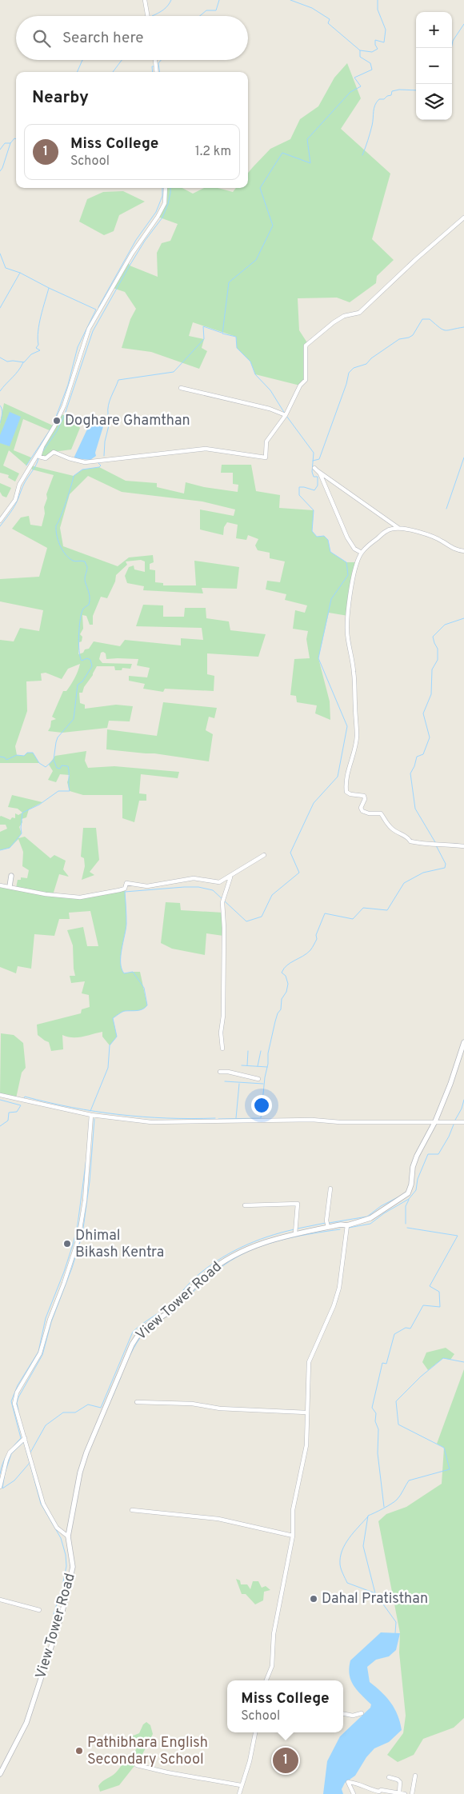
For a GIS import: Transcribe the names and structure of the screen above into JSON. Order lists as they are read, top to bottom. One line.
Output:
{"streets":{"street":["View Tower Road"]},"places":["Doghare Ghamthan","Dhimal Bikash Kentra","Dahal Pratisthan","Pathibhara English Secondary School"],"page":{"map_buttons":["+","−"],"search":"Search here","heading":"Nearby","list":[{"mark":"1","name":"Miss College","note":"School","value":"1.2 km"}],"popup":["Miss College","School"],"pins":"1"}}
